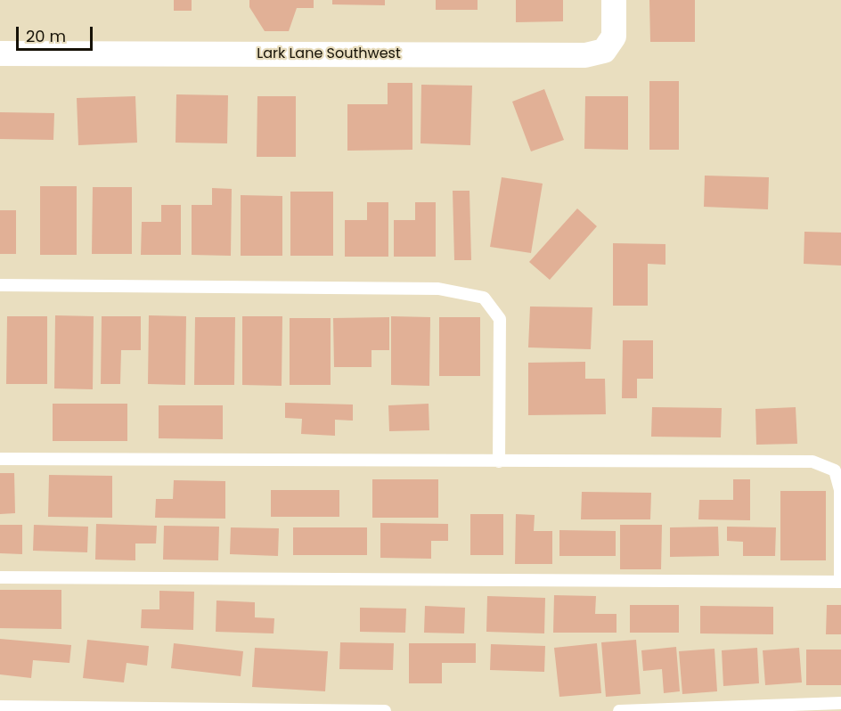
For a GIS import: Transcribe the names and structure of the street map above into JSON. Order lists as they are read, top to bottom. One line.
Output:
{"streets":{"street":["Lark Lane Southwest"]},"scale_bar":"20 m"}
